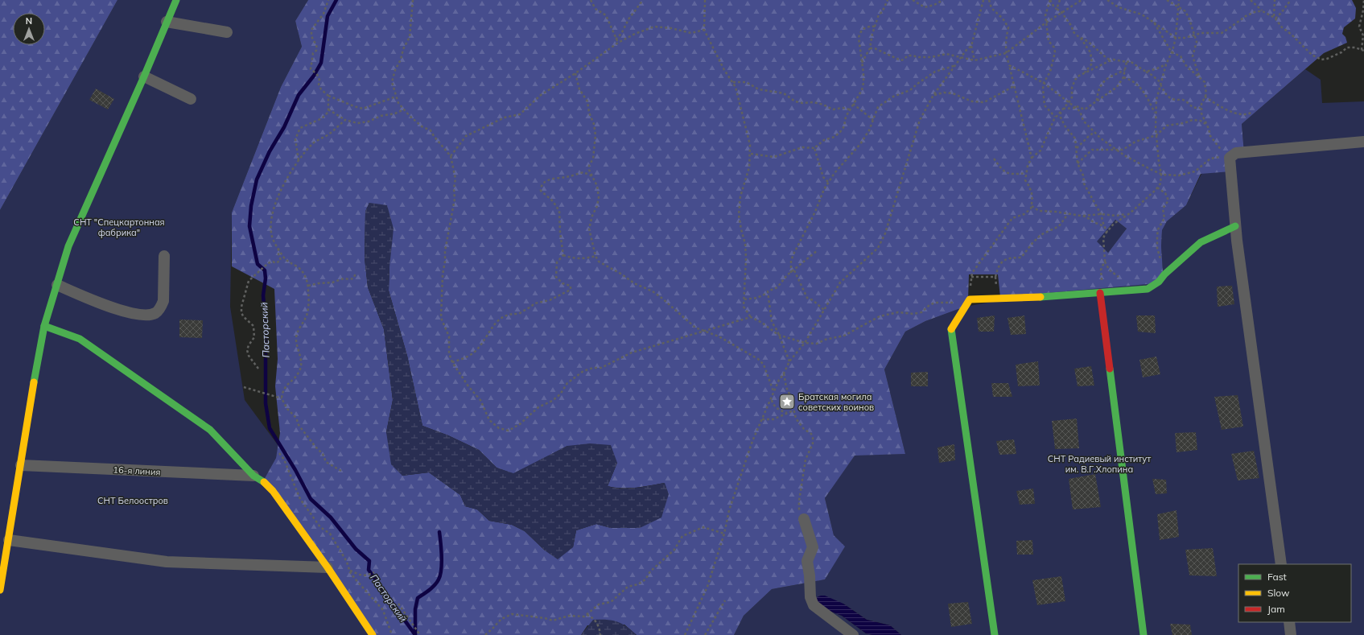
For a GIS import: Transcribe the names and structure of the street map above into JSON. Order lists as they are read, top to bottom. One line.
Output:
{"streets":{"street":["16-я линия"]},"water":["Пасторский"],"parks":["СНТ \"Спецкартонная фабрика\"","СНТ Радиевый институт им. В.Г.Хлопина","СНТ Белоостров"],"places":{"place":["Братская могила советских воинов"]},"legend":["Fast","Slow","Jam"],"north":"top"}
